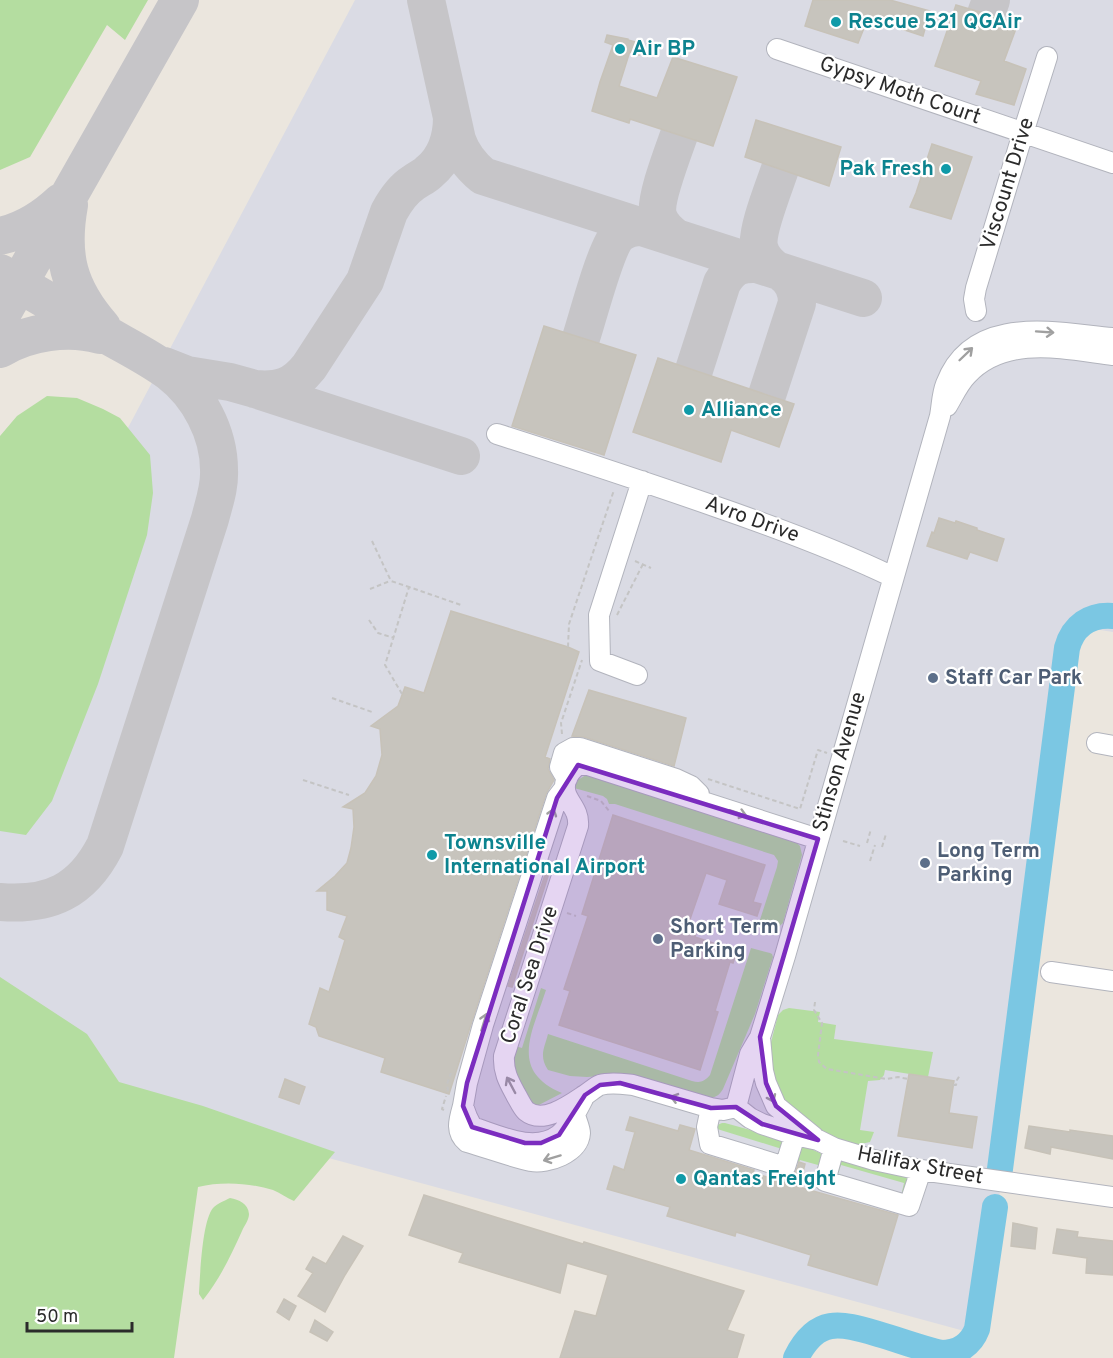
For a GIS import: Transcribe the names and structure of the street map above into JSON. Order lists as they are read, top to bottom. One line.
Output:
{"streets":{"street":["Gypsy Moth Court","Viscount Drive","Avro Drive","Stinson Avenue","Coral Sea Drive","Halifax Street"]},"crossings":[["Gypsy Moth Court","Viscount Drive"],["Avro Drive","Stinson Avenue"],["Stinson Avenue","Coral Sea Drive"],["Stinson Avenue","Halifax Street"],["Coral Sea Drive","Halifax Street"]],"places":["Rescue 521 QGAir","Air BP","Pak Fresh","Alliance","Staff Car Park","Townsville International Airport","Long Term Parking","Short Term Parking","Qantas Freight"],"scale_bar":"50 m"}
